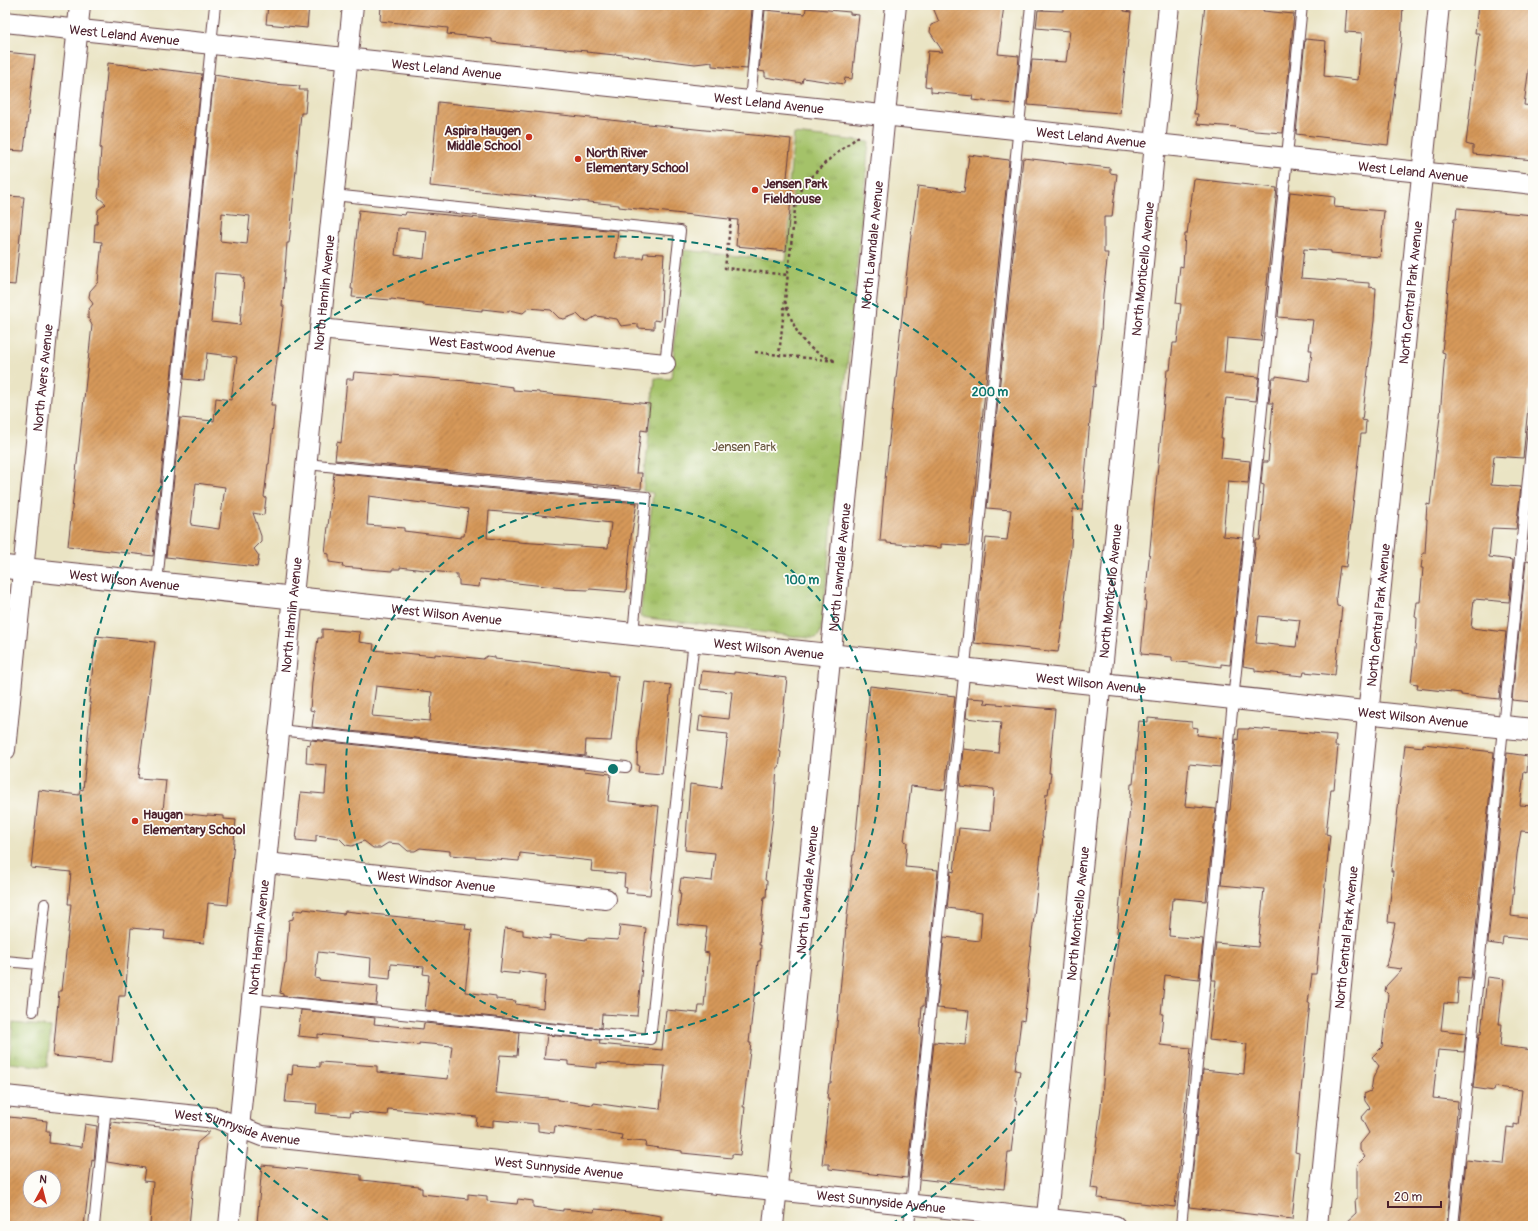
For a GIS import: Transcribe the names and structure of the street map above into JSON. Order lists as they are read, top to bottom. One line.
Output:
{"streets":{"street":["West Leland Avenue","North Lawndale Avenue","North Monticello Avenue","North Hamlin Avenue","North Central Park Avenue","West Eastwood Avenue","North Avers Avenue","West Wilson Avenue","West Windsor Avenue","West Sunnyside Avenue"]},"crossings":[["West Leland Avenue","North Lawndale Avenue"],["West Leland Avenue","North Monticello Avenue"],["West Leland Avenue","North Hamlin Avenue"],["West Leland Avenue","North Central Park Avenue"],["West Leland Avenue","North Avers Avenue"],["North Lawndale Avenue","West Wilson Avenue"],["North Lawndale Avenue","West Sunnyside Avenue"],["North Monticello Avenue","West Wilson Avenue"],["North Monticello Avenue","West Sunnyside Avenue"],["North Hamlin Avenue","West Eastwood Avenue"],["North Hamlin Avenue","West Wilson Avenue"],["North Hamlin Avenue","West Windsor Avenue"],["North Hamlin Avenue","West Sunnyside Avenue"],["North Central Park Avenue","West Wilson Avenue"],["North Avers Avenue","West Wilson Avenue"]],"parks":["Jensen Park"],"places":["Aspira Haugen Middle School","North River Elementary School","Jensen Park Fieldhouse","Haugan Elementary School"],"scale_bar":"20 m","north":"top","rings":["200 m","100 m"]}
